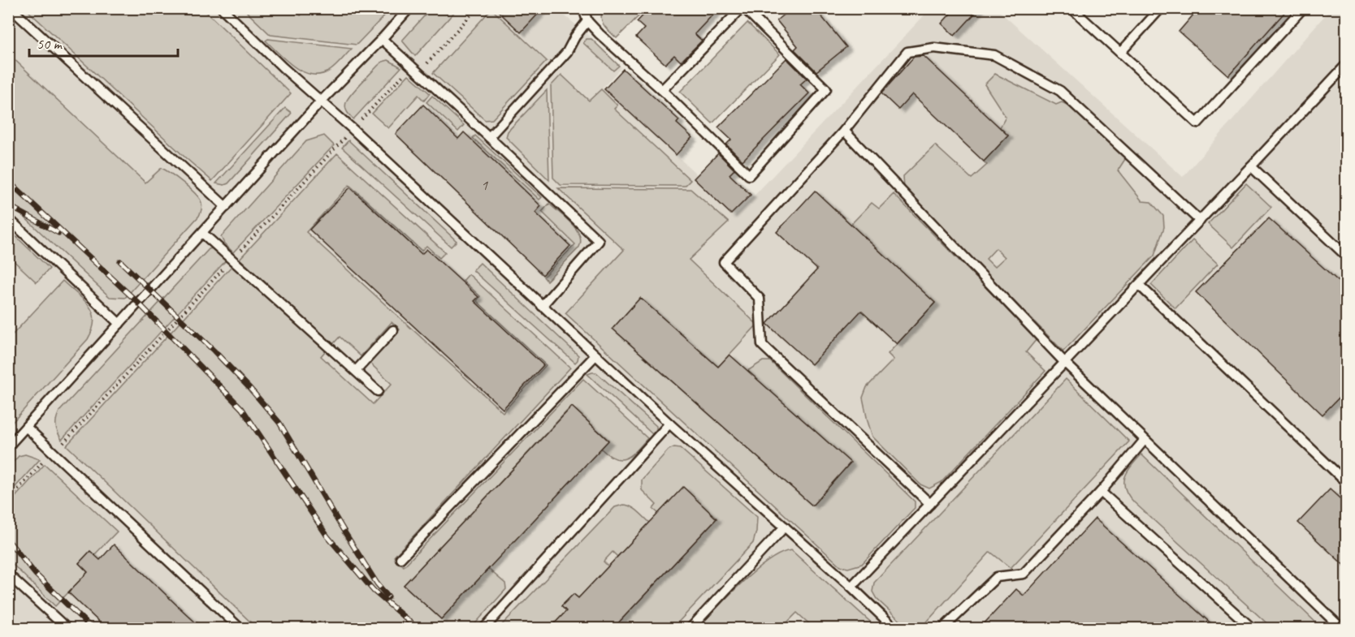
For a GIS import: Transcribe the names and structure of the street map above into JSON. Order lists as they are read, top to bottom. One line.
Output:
{"house_numbers":["1"],"scale_bar":"50 m"}
